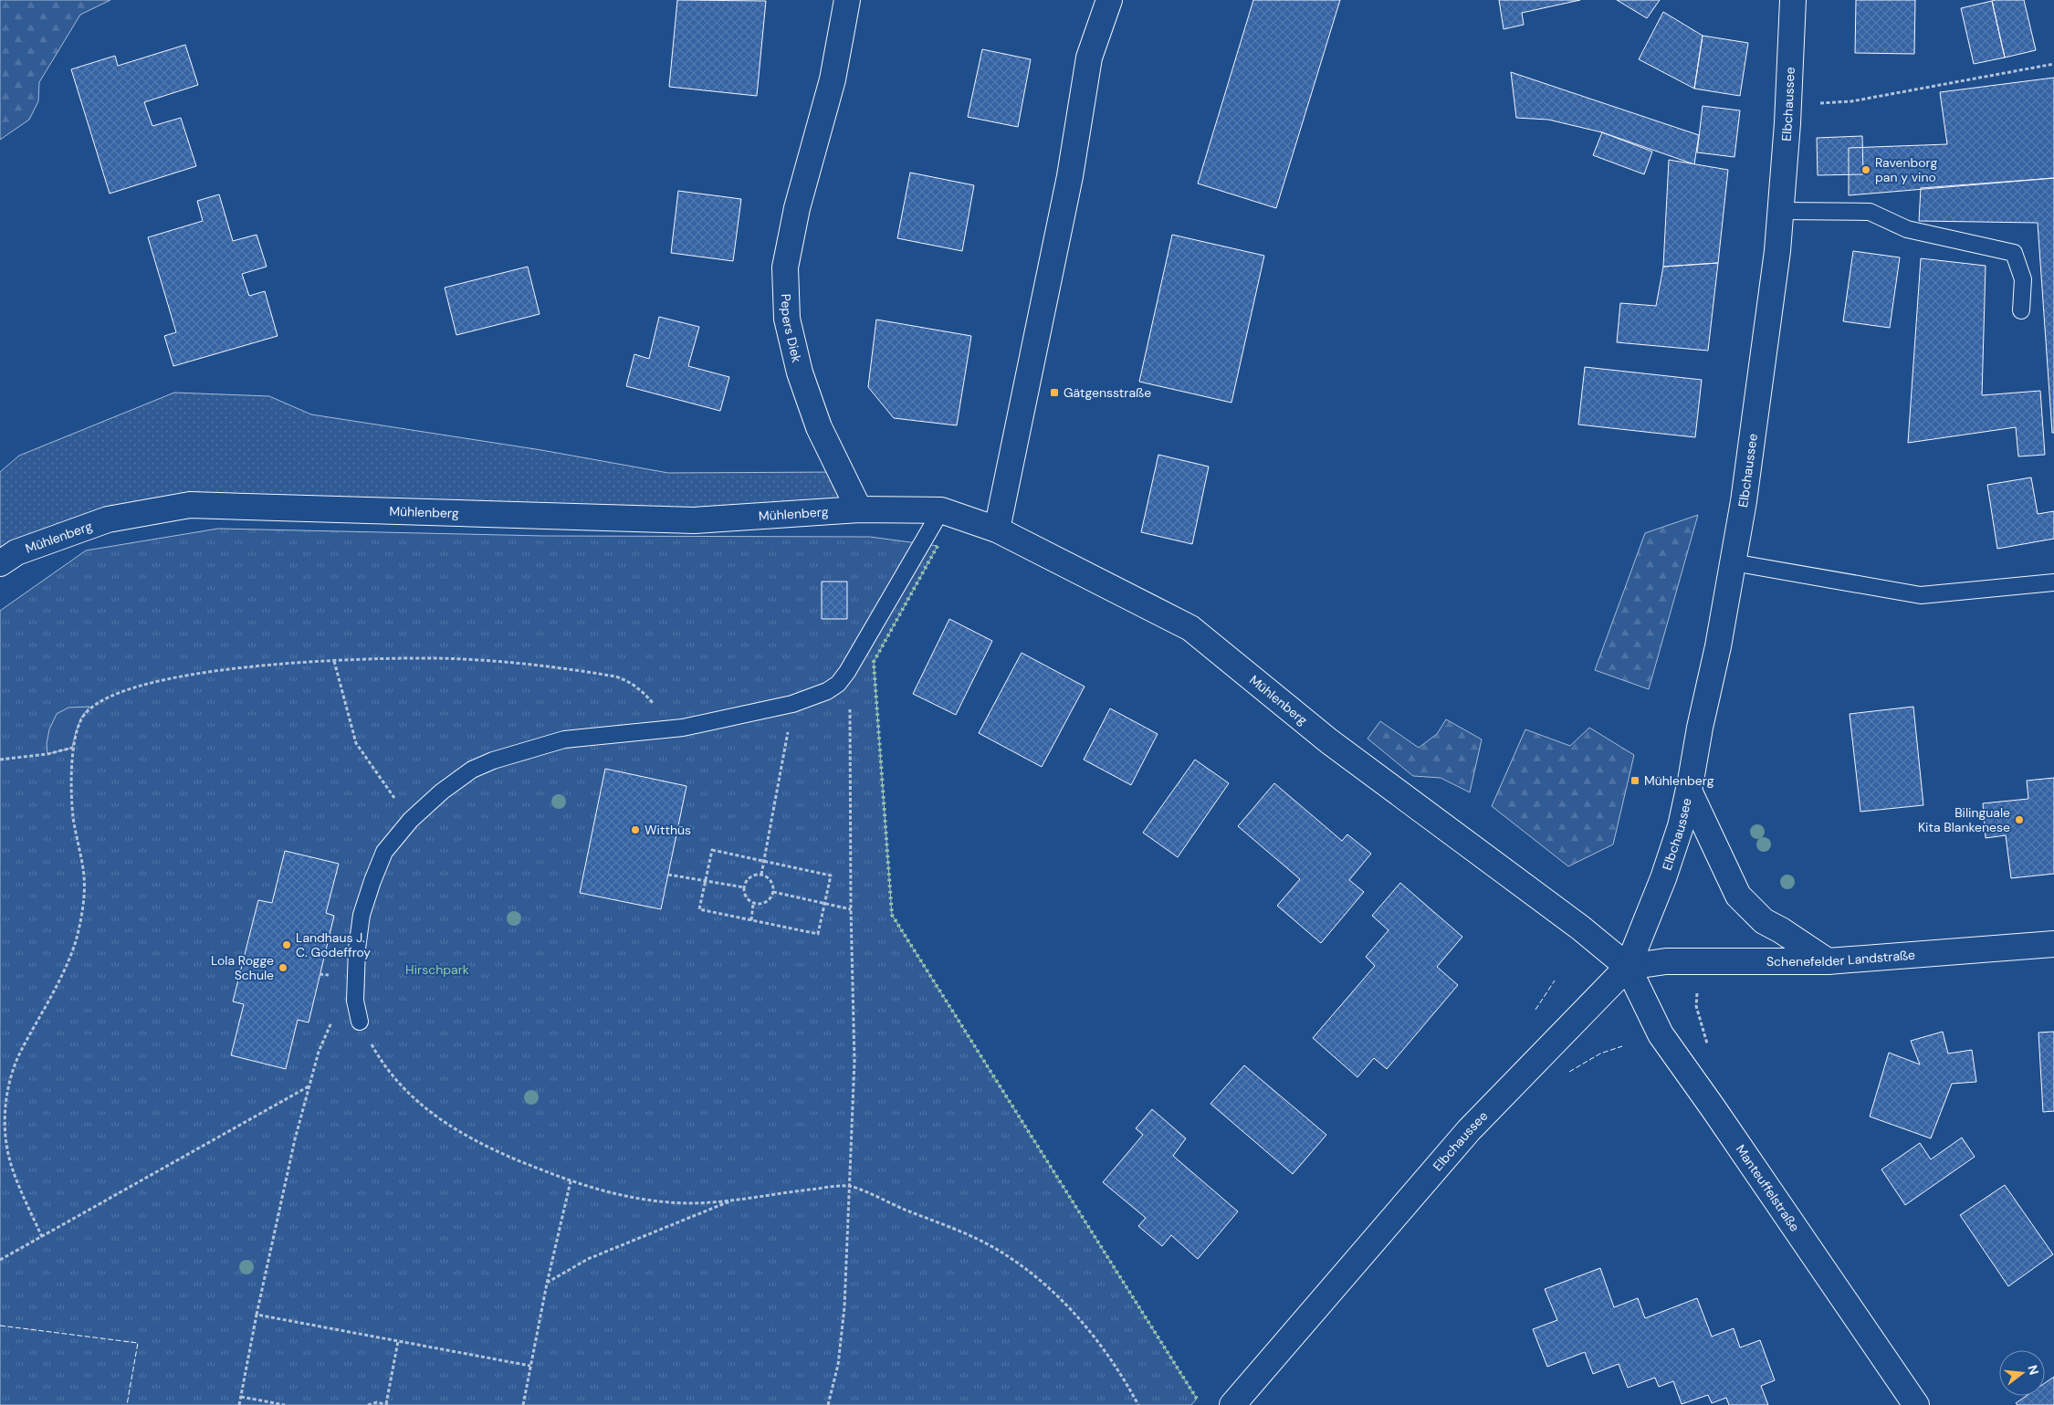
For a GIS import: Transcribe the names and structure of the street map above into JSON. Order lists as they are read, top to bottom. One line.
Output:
{"streets":{"street":["Elbchaussee","Pepers Diek","Mühlenberg","Schenefelder Landstraße","Manteuffelstraße"]},"crossings":[["Elbchaussee","Mühlenberg"],["Elbchaussee","Schenefelder Landstraße"],["Elbchaussee","Manteuffelstraße"],["Pepers Diek","Mühlenberg"],["Mühlenberg","Schenefelder Landstraße"],["Mühlenberg","Manteuffelstraße"],["Schenefelder Landstraße","Manteuffelstraße"]],"parks":["Hirschpark"],"places":{"other":["Ravenborg pan y vino","Bilinguale Kita Blankenese","Witthüs","Landhaus J. C. Godeffroy","Lola Rogge Schule"],"transit":["Gätgensstraße","Mühlenberg"]},"north":"right"}
